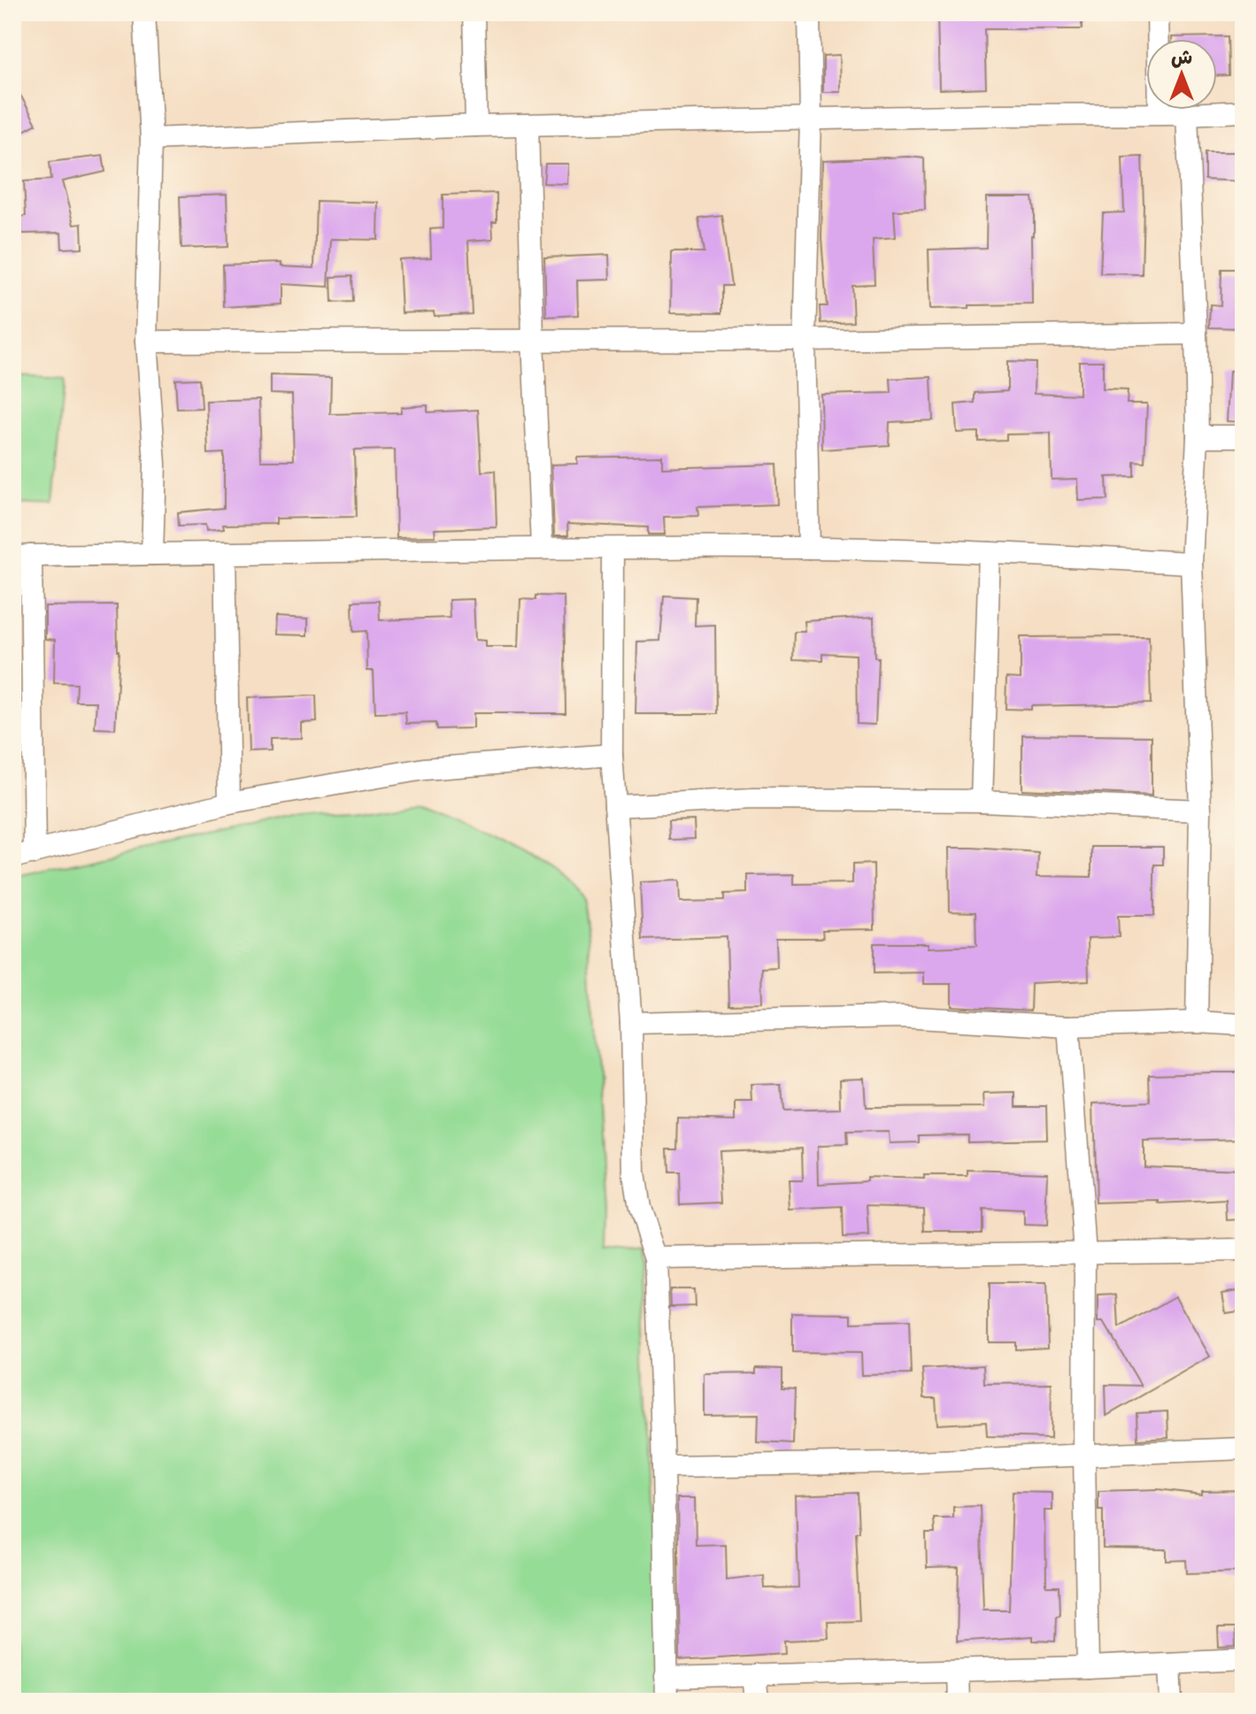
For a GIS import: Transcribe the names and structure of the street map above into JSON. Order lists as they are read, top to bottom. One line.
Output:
{"north":"top"}
